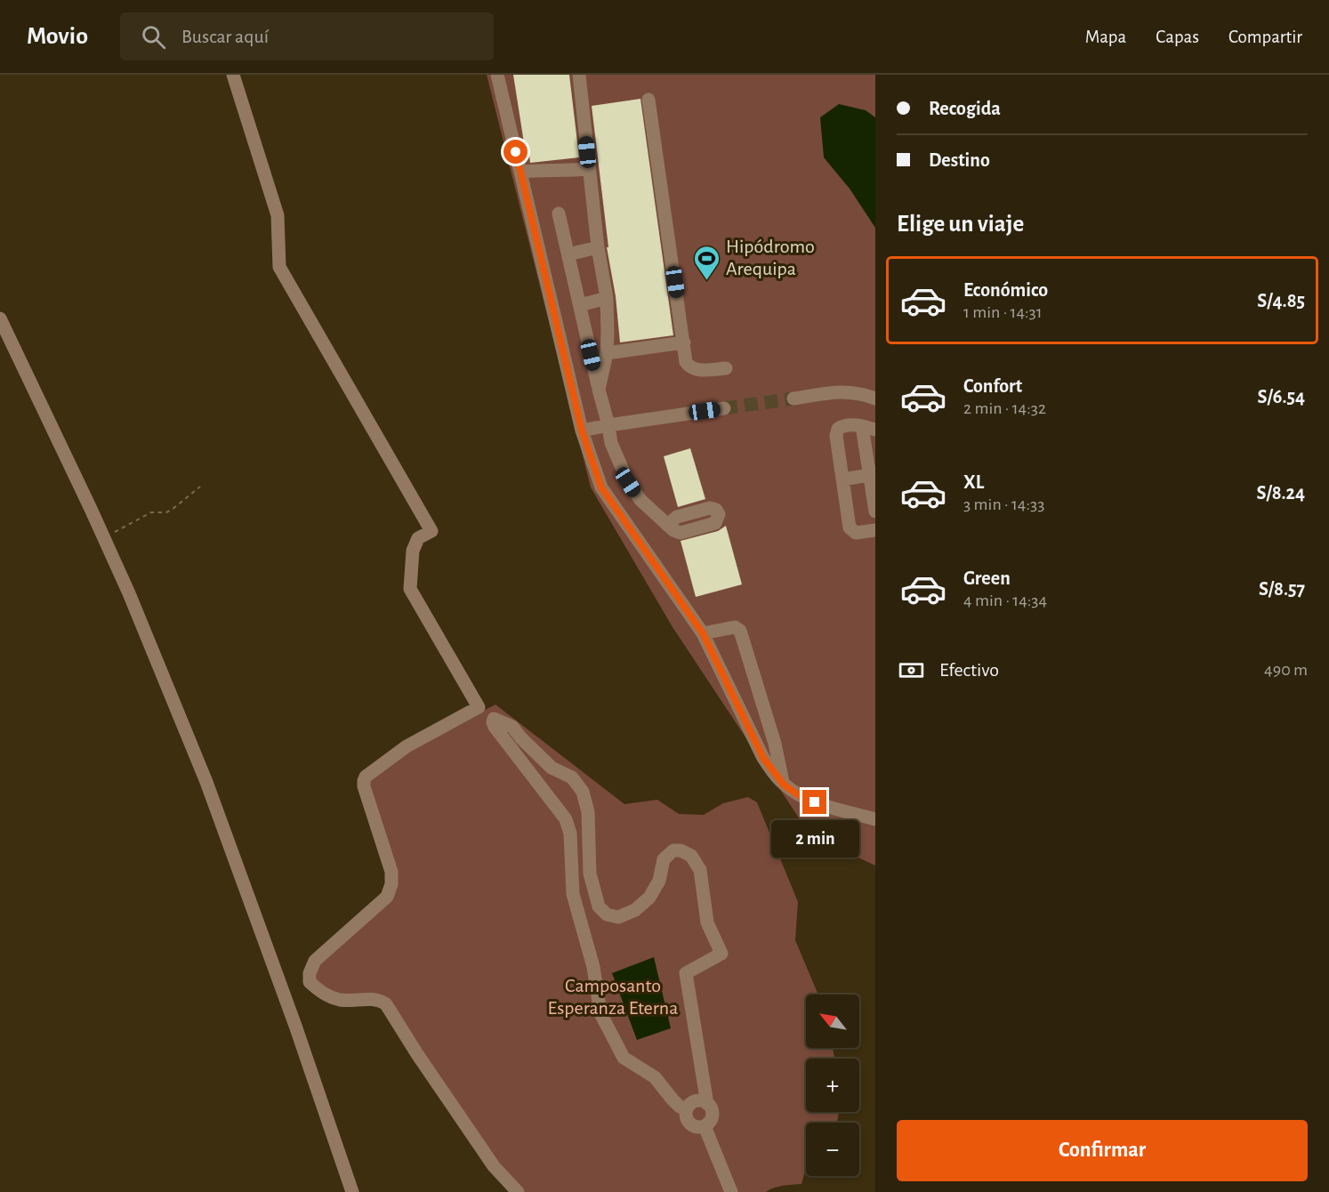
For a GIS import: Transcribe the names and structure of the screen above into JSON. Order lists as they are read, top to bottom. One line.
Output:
{"parks":["Camposanto Esperanza Eterna"],"places":{"sports":["Hipódromo Arequipa"]},"north":"top left","page":{"header":"Movio","search":"Buscar aquí","nav":["Mapa","Capas","Compartir"],"banner":["Recogida","Destino"],"heading":"Elige un viaje","list":[{"name":"Económico","note":"1 min · 14:31","value":"S/4.85"},{"name":"Confort","note":"2 min · 14:32","value":"S/6.54"},{"name":"XL","note":"3 min · 14:33","value":"S/8.24"},{"name":"Green","note":"4 min · 14:34","value":"S/8.57"}],"pay":["Efectivo","490 m"],"bubble":"2 min","map_buttons":["+","−"],"buttons":"Confirmar"}}
